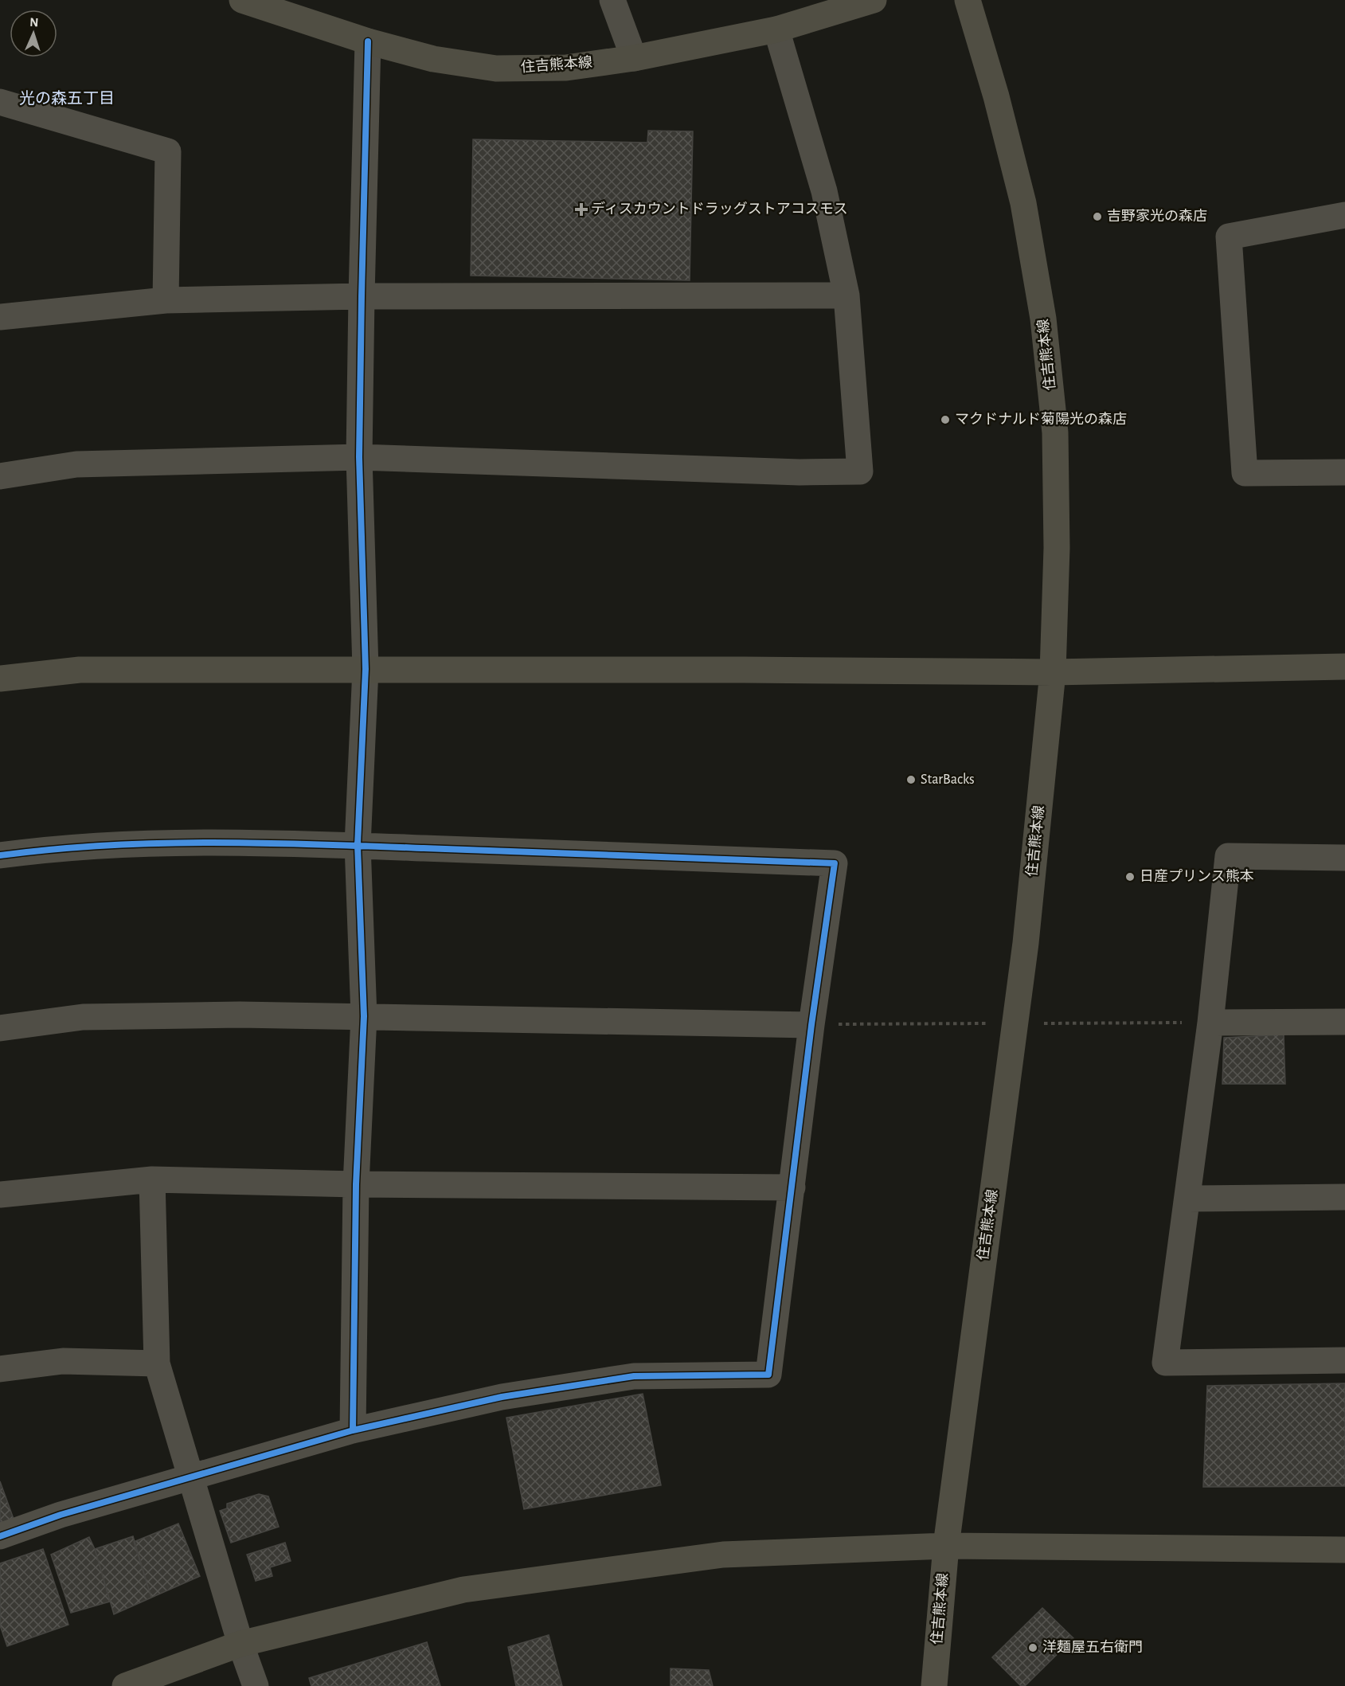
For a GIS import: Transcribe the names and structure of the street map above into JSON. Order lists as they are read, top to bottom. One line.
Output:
{"streets":{"street":["住吉熊本線"]},"districts":["光の森五丁目"],"places":{"health":["ディスカウントドラッグストアコスモス"],"other":["吉野家光の森店","マクドナルド菊陽光の森店","StarBacks","日産プリンス熊本","洋麺屋五右衛門"]},"north":"top"}
